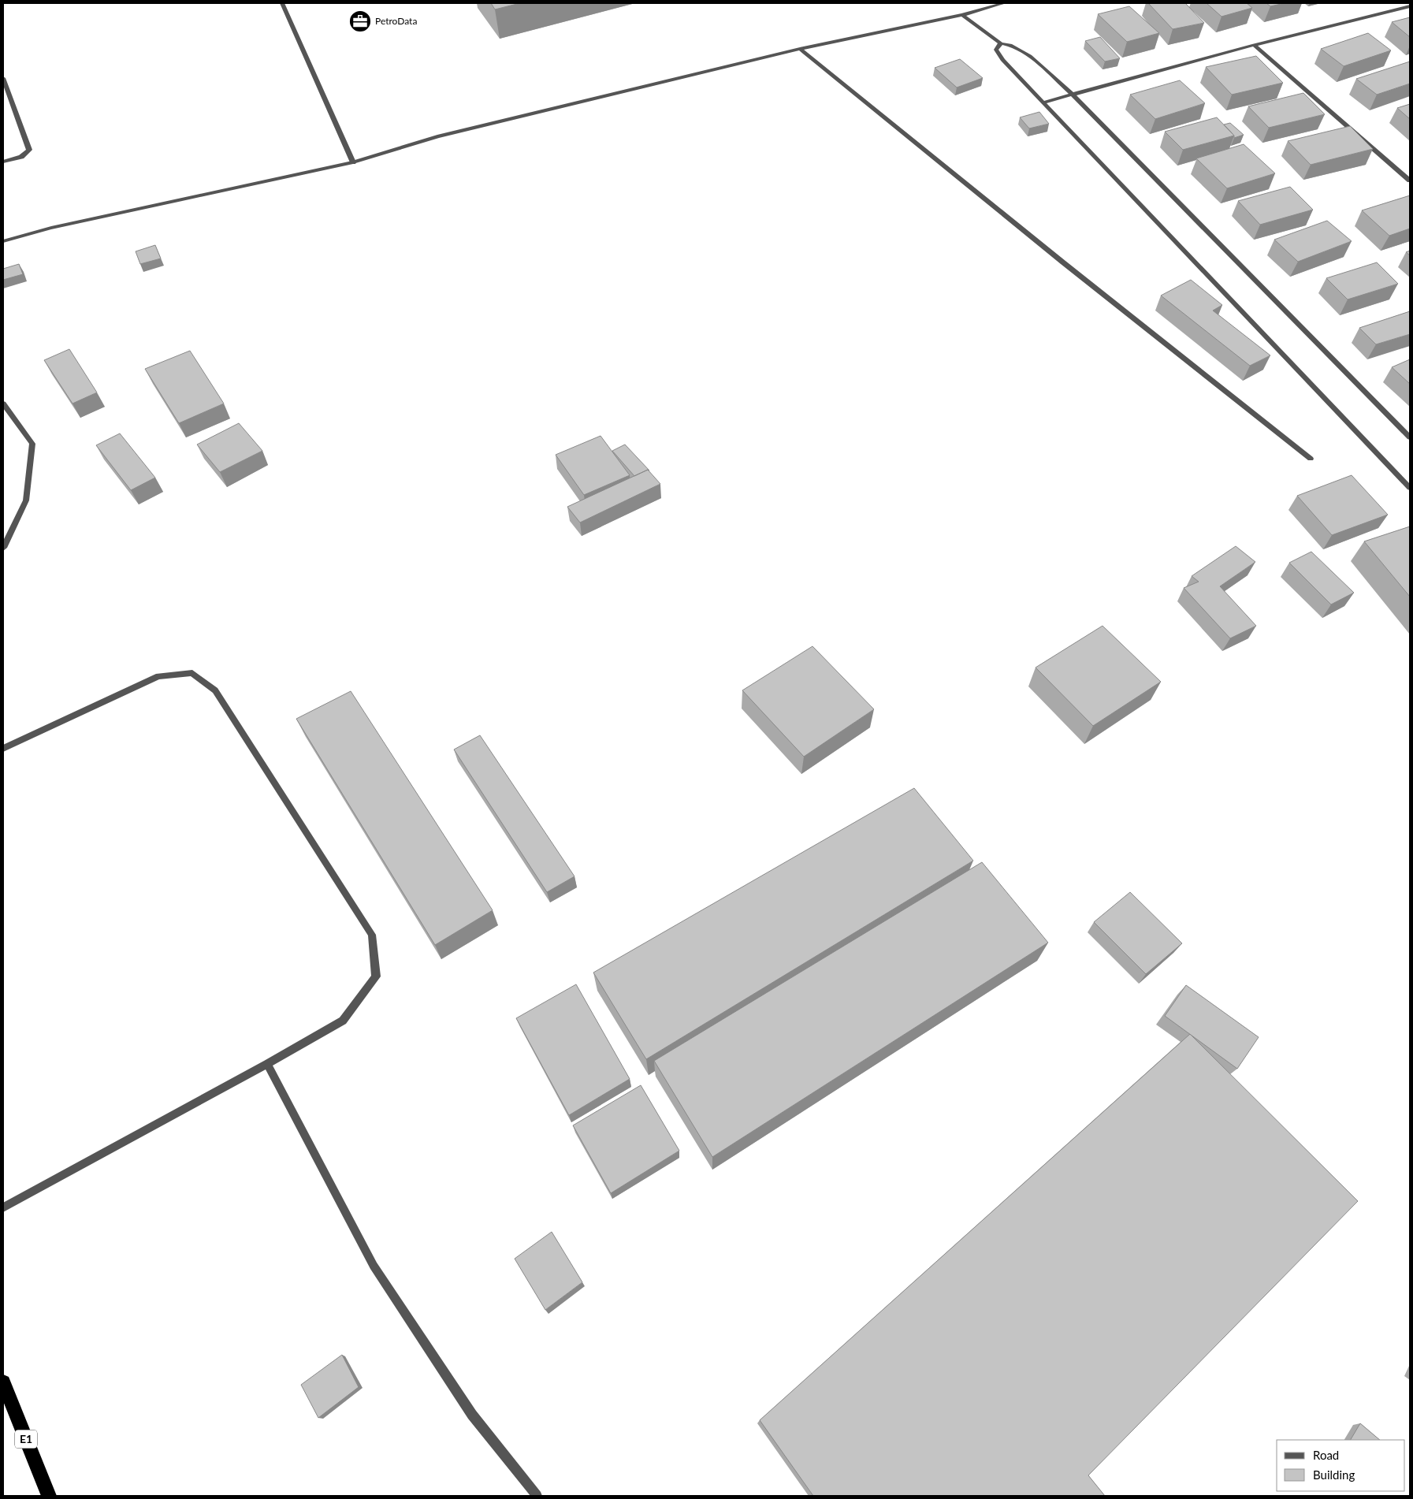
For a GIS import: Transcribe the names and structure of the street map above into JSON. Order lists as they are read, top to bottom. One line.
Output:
{"streets":{"highway":["E1"]},"places":{"office":["PetroData"]},"legend":["Road","Building"]}
